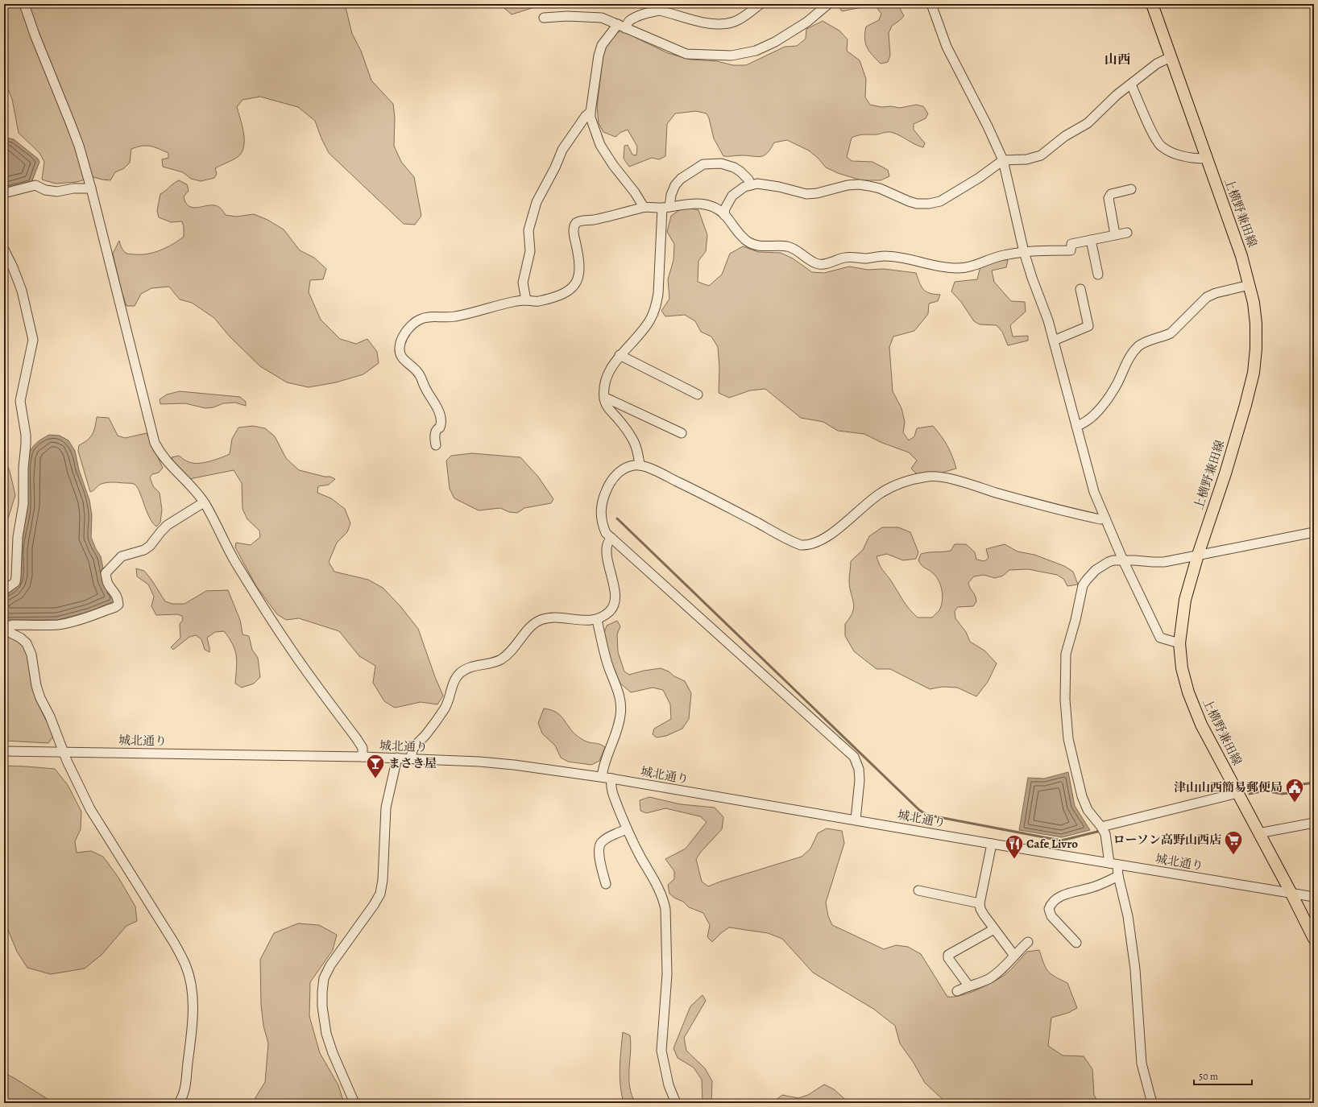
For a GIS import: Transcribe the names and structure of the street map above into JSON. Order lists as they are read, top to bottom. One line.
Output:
{"streets":{"main road":["上横野兼田線"],"street":["城北通り"]},"crossings":[["上横野兼田線","城北通り"]],"districts":["山西"],"places":{"bar":["まさき屋"],"public building":["津山山西簡易郵便局"],"supermarket":["ローソン高野山西店"],"restaurant":["Cafe Livro"]},"scale_bar":"50 m"}
